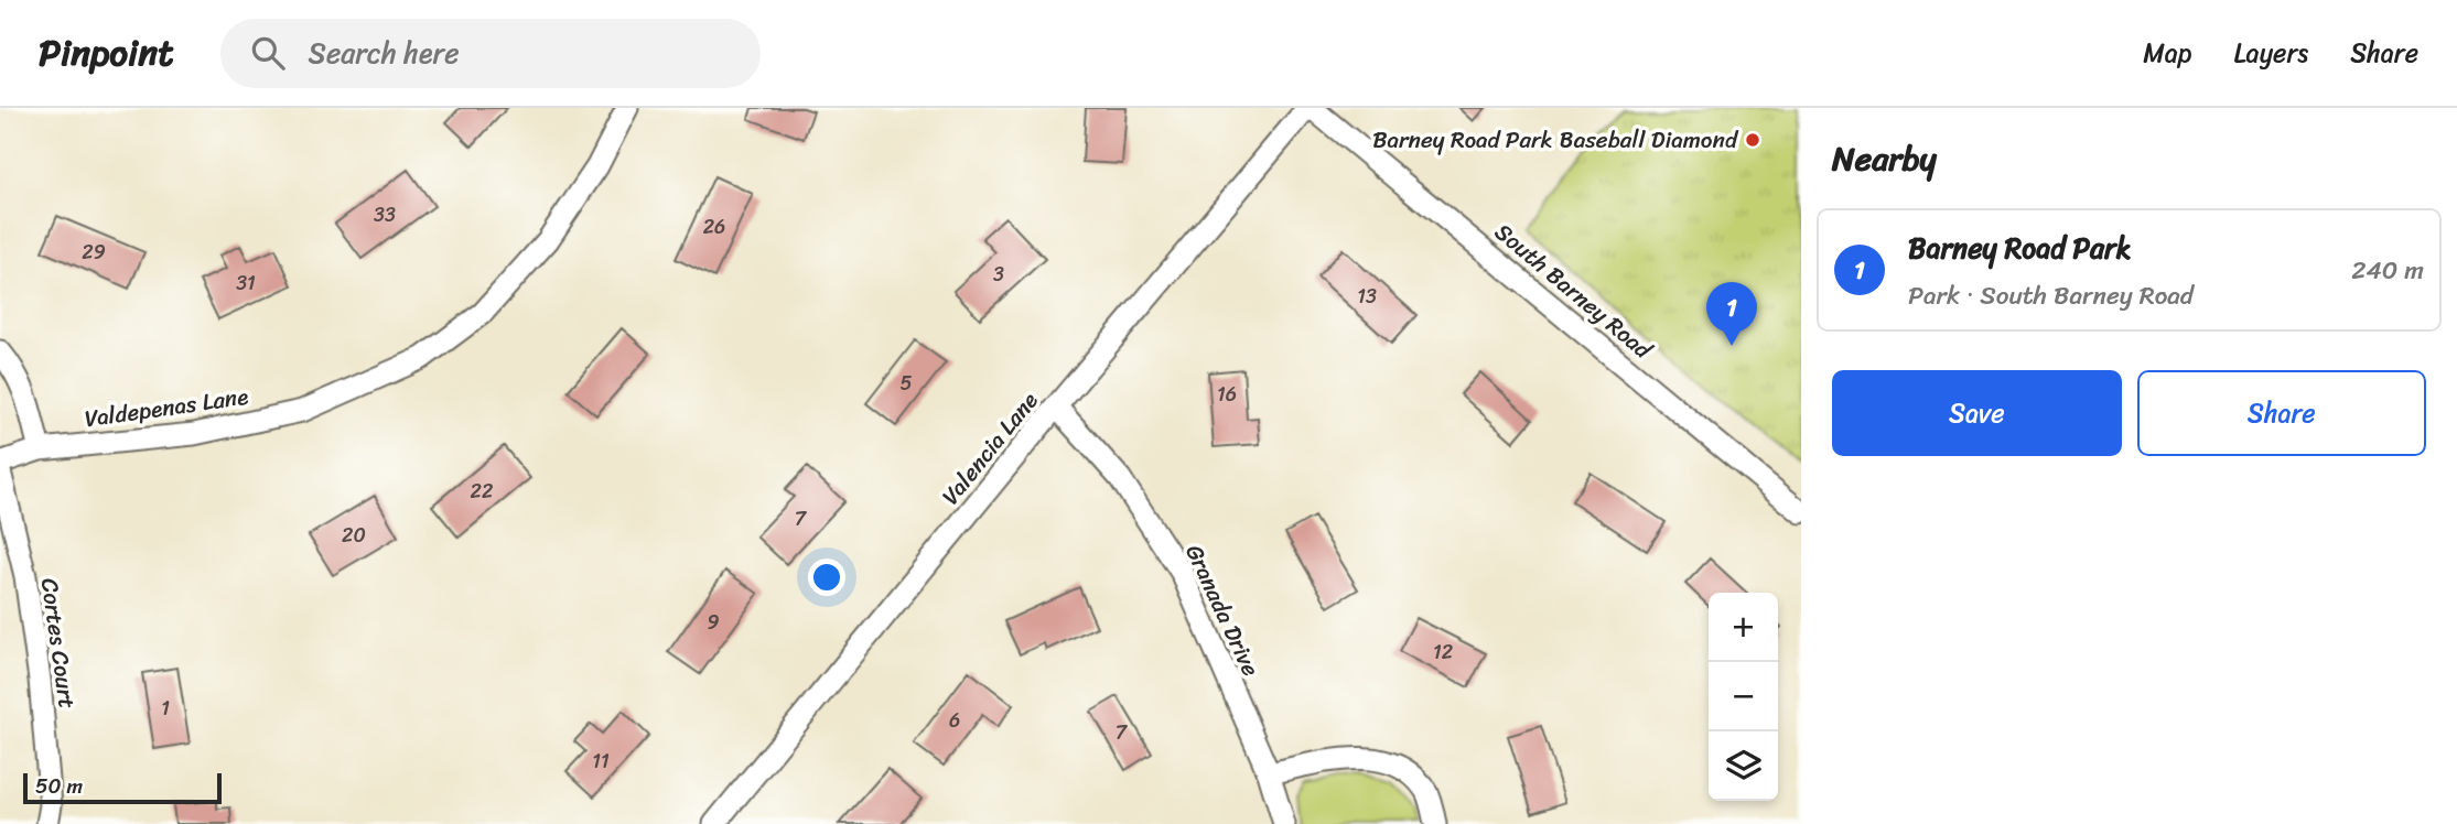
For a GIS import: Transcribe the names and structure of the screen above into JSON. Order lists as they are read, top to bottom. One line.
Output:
{"streets":{"street":["South Barney Road","Valdepenas Lane","Valencia Lane","Granada Drive","Cortes Court"]},"crossings":[["South Barney Road","Valencia Lane"],["Valencia Lane","Granada Drive"]],"places":["Barney Road Park Baseball Diamond"],"house_numbers":["33","26","29","3","31","13","5","16","22","7","20","9","12","1","6","7","11"],"scale_bar":"50 m","page":{"header":"Pinpoint","search":"Search here","nav":["Map","Layers","Share"],"heading":"Nearby","list":[{"mark":"1","name":"Barney Road Park","note":"Park · South Barney Road","value":"240 m"}],"pins":"1","buttons":["Save","Share"],"map_buttons":["+","−"],"scale":"50 m"}}
